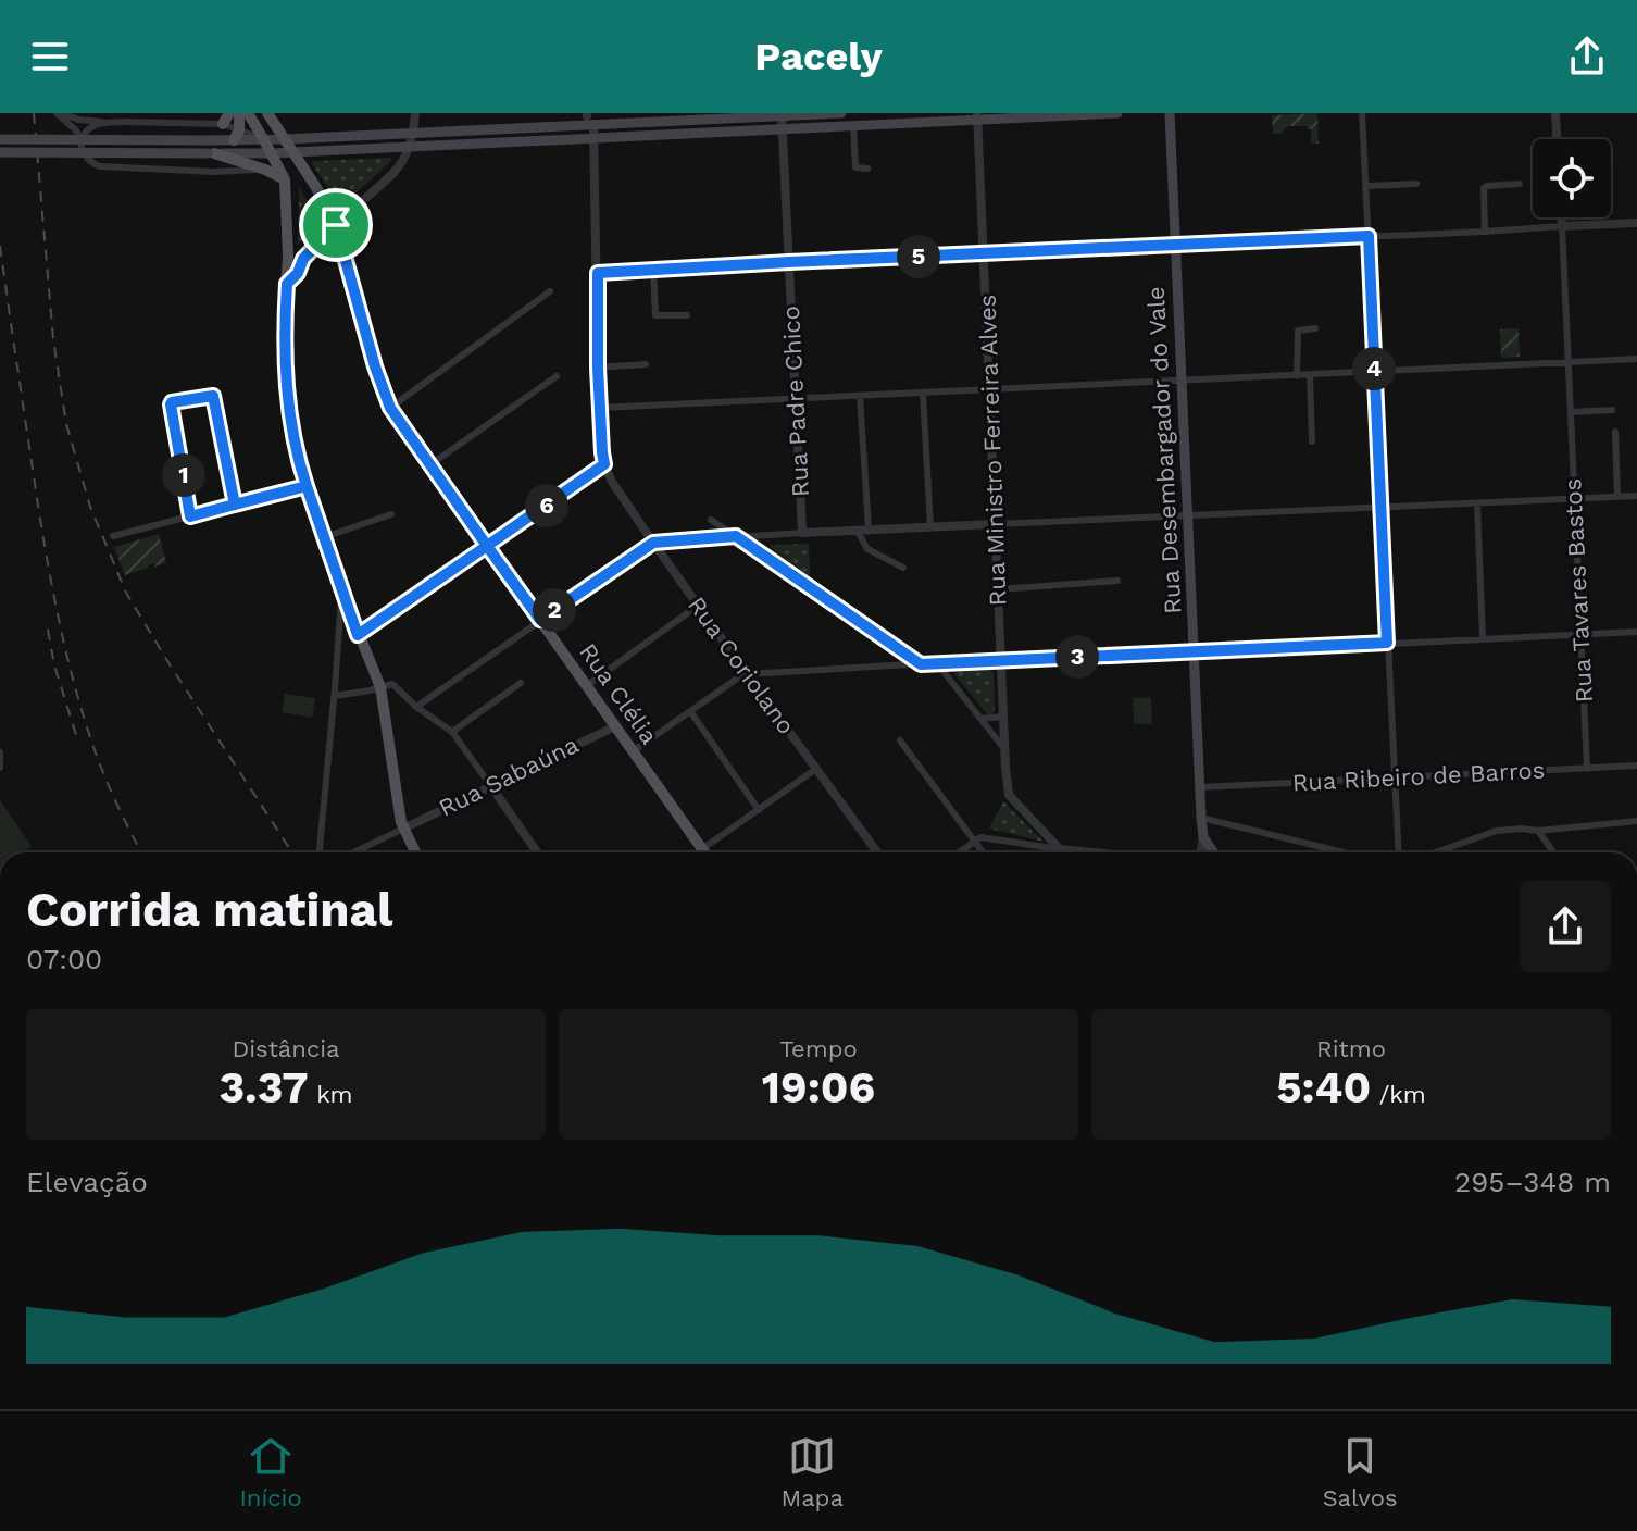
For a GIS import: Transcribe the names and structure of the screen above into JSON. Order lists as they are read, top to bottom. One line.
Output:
{"streets":{"main road":["Rua Desembargador do Vale","Rua Clélia"],"street":["Rua Padre Chico","Rua Ministro Ferreira Alves","Rua Tavares Bastos","Rua Coriolano","Rua Sabaúna","Rua Ribeiro de Barros"]},"crossings":[["Rua Desembargador do Vale","Rua Ribeiro de Barros"],["Rua Tavares Bastos","Rua Ribeiro de Barros"],["Rua Clélia","Rua Sabaúna"]],"page":{"header":"Pacely","pins":["5","4","1","6","2","3"],"heading":["Corrida matinal","07:00"],"stats":[["Distância","3.37 km"],["Tempo","19:06"],["Ritmo","5:40 /km"]],"chart":["Elevação","295–348 m"],"tabs":["Início","Mapa","Salvos"]}}
